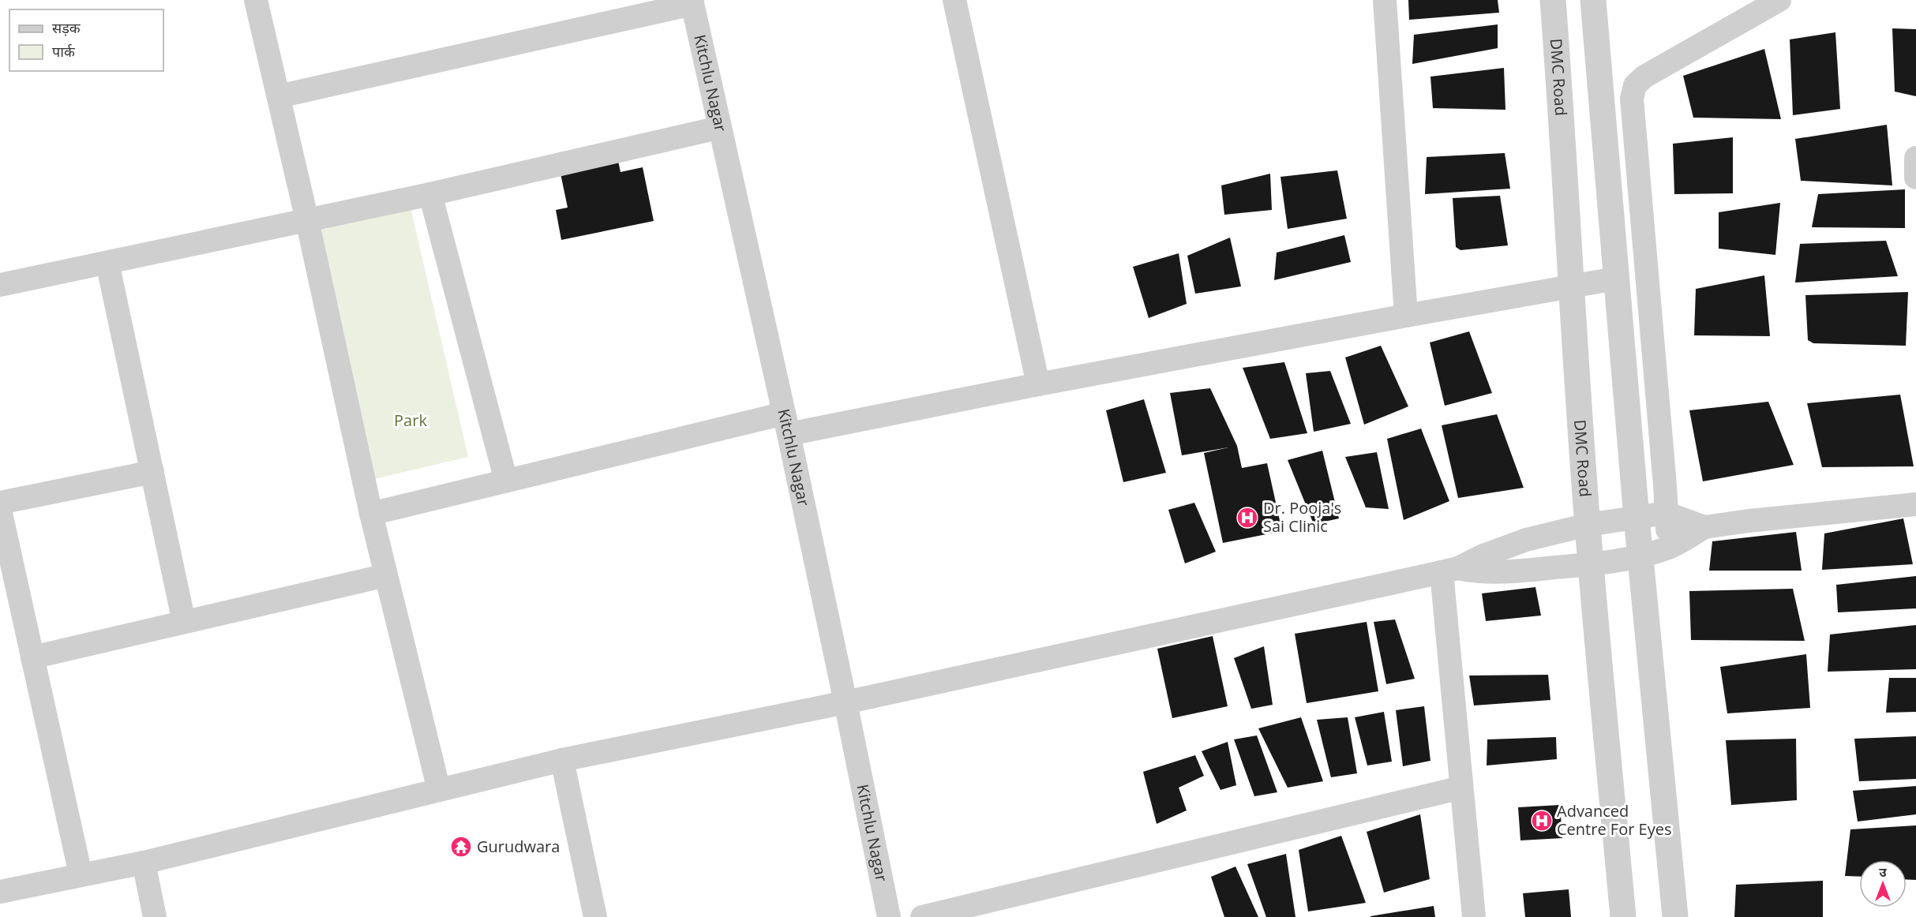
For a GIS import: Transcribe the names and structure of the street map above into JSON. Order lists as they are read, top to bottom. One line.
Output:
{"streets":{"street":["DMC Road","Kitchlu Nagar"]},"parks":["Park"],"places":{"hospital":["Dr. Pooja's Sai Clinic","Advanced Centre For Eyes"],"temple":["Gurudwara"]},"legend":["सड़क","पार्क"],"north":"top"}
